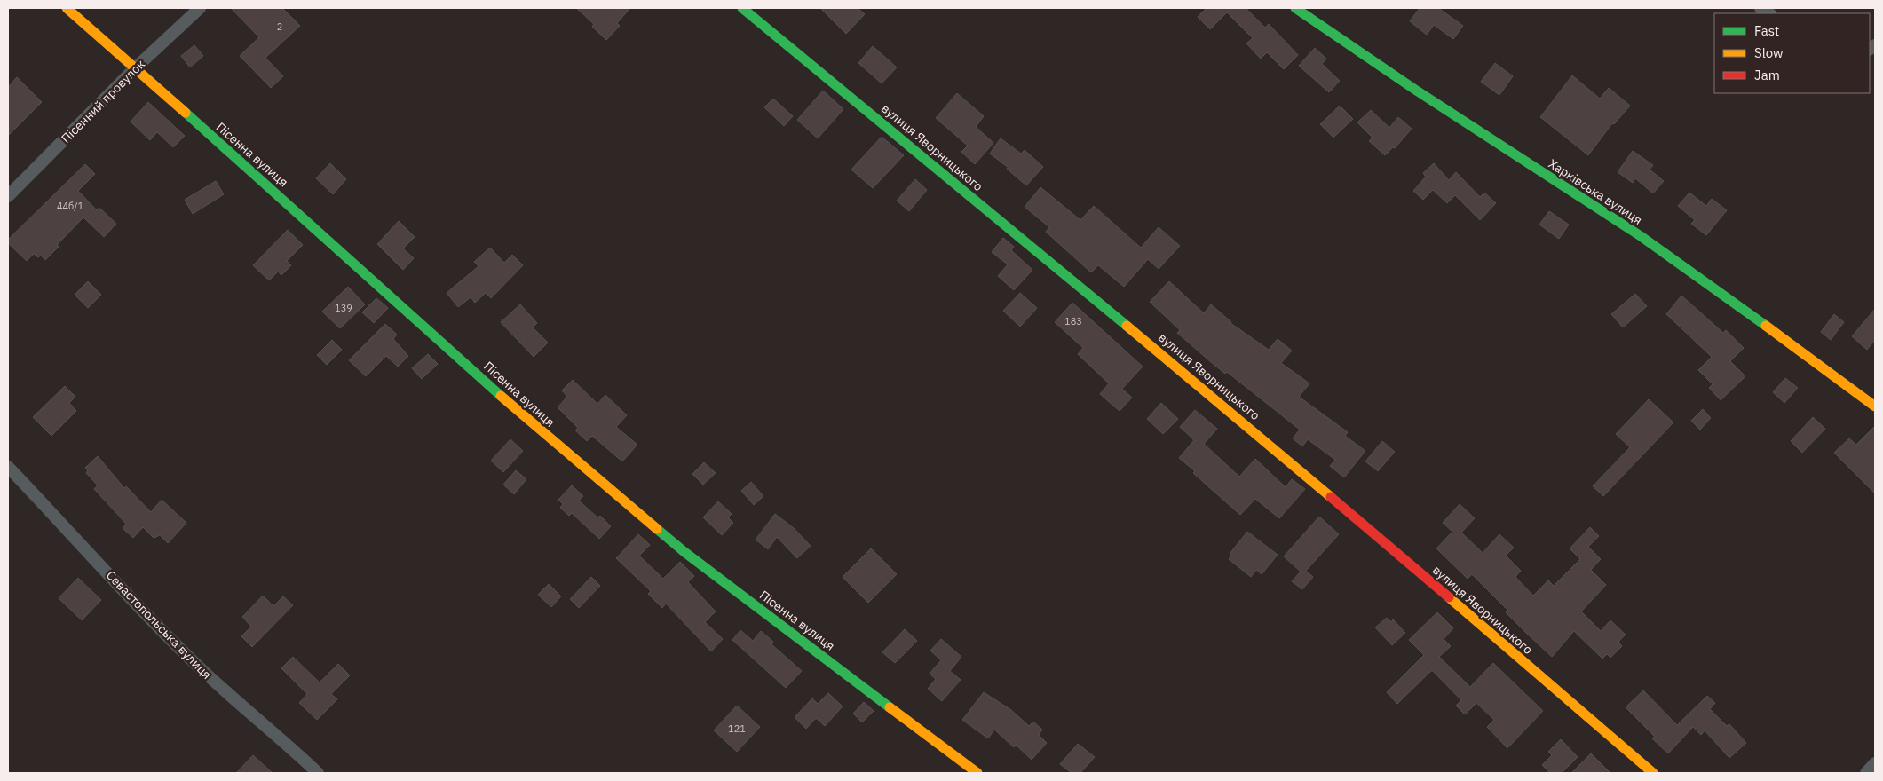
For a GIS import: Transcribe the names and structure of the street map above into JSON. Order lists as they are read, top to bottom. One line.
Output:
{"streets":{"street":["Пісенний провулок","вулиця Яворницького","Пісенна вулиця","Харківська вулиця","Севастопольська вулиця"]},"crossings":[["Пісенний провулок","Пісенна вулиця"]],"house_numbers":["2","44б/1","139","183","121"],"legend":["Fast","Slow","Jam"]}
